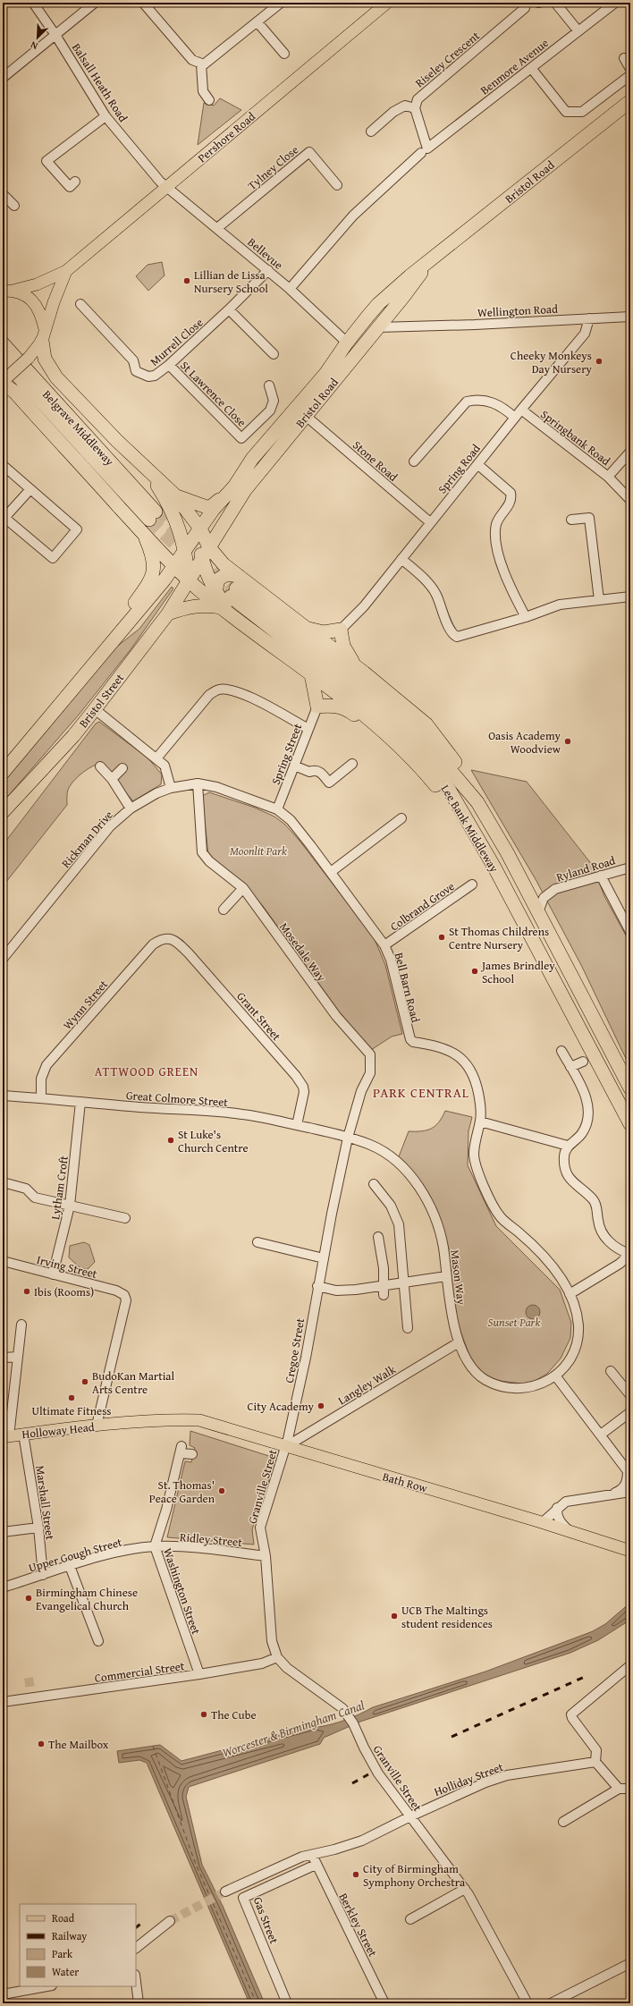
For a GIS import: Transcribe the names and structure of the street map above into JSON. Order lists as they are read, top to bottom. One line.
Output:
{"streets":{"highway":["Bristol Road","Belgrave Middleway","Bristol Street","Lee Bank Middleway"],"main road":["Pershore Road","Holloway Head","Bath Row"],"street":["Riseley Crescent","Benmore Avenue","Balsall Heath Road","Tylney Close","Bellevue","Wellington Road","Murrell Close","St Lawrence Close","Springbank Road","Stone Road","Spring Road","Spring Street","Rickman Drive","Ryland Road","Colbrand Grove","Mosedale Way","Bell Barn Road","Wynn Street","Grant Street","Great Colmore Street","Lytham Croft","Irving Street","Mason Way","Cregoe Street","Langley Walk","Granville Street","Marshall Street","Ridley Street","Upper Gough Street","Washington Street","Commercial Street","Holliday Street","Gas Street","Berkley Street"]},"crossings":[["Benmore Avenue","Bellevue"],["Balsall Heath Road","Pershore Road"],["Balsall Heath Road","Bellevue"],["Pershore Road","Bellevue"],["Tylney Close","Bellevue"],["Bristol Road","Bellevue"],["Bristol Road","Wellington Road"],["Bristol Road","Stone Road"],["Bristol Road","Bristol Street"],["Bellevue","Murrell Close"],["Wellington Road","Spring Road"],["Murrell Close","St Lawrence Close"],["Springbank Road","Spring Road"],["Stone Road","Spring Road"],["Spring Street","Bell Barn Road"],["Lee Bank Middleway","Ryland Road"],["Rickman Drive","Bell Barn Road"],["Colbrand Grove","Bell Barn Road"],["Mosedale Way","Bell Barn Road"],["Mosedale Way","Great Colmore Street"],["Mosedale Way","Mason Way"],["Mosedale Way","Cregoe Street"],["Bell Barn Road","Mason Way"],["Wynn Street","Grant Street"],["Wynn Street","Great Colmore Street"],["Grant Street","Great Colmore Street"],["Great Colmore Street","Lytham Croft"],["Great Colmore Street","Mason Way"],["Great Colmore Street","Cregoe Street"],["Lytham Croft","Irving Street"],["Irving Street","Holloway Head"],["Mason Way","Cregoe Street"],["Mason Way","Langley Walk"],["Cregoe Street","Langley Walk"],["Cregoe Street","Bath Row"],["Cregoe Street","Granville Street"],["Langley Walk","Bath Row"],["Langley Walk","Granville Street"],["Holloway Head","Bath Row"],["Holloway Head","Marshall Street"],["Bath Row","Granville Street"],["Granville Street","Ridley Street"],["Granville Street","Commercial Street"],["Granville Street","Holliday Street"],["Marshall Street","Upper Gough Street"],["Ridley Street","Upper Gough Street"],["Ridley Street","Washington Street"],["Upper Gough Street","Washington Street"],["Washington Street","Commercial Street"],["Holliday Street","Berkley Street"],["Gas Street","Berkley Street"]],"districts":["ATTWOOD GREEN","PARK CENTRAL"],"water":["Worcester & Birmingham Canal"],"parks":["Moonlit Park","Sunset Park"],"places":["Lillian de Lissa Nursery School","Cheeky Monkeys Day Nursery","Oasis Academy Woodview","St Thomas Childrens Centre Nursery","James Brindley School","St Luke's Church Centre","Ibis (Rooms)","BudoKan Martial Arts Centre","Ultimate Fitness","City Academy","St. Thomas' Peace Garden","Birmingham Chinese Evangelical Church","UCB The Maltings student residences","The Cube","The Mailbox","City of Birmingham Symphony Orchestra"],"legend":["Road","Railway","Park","Water"],"north":"bottom left"}
